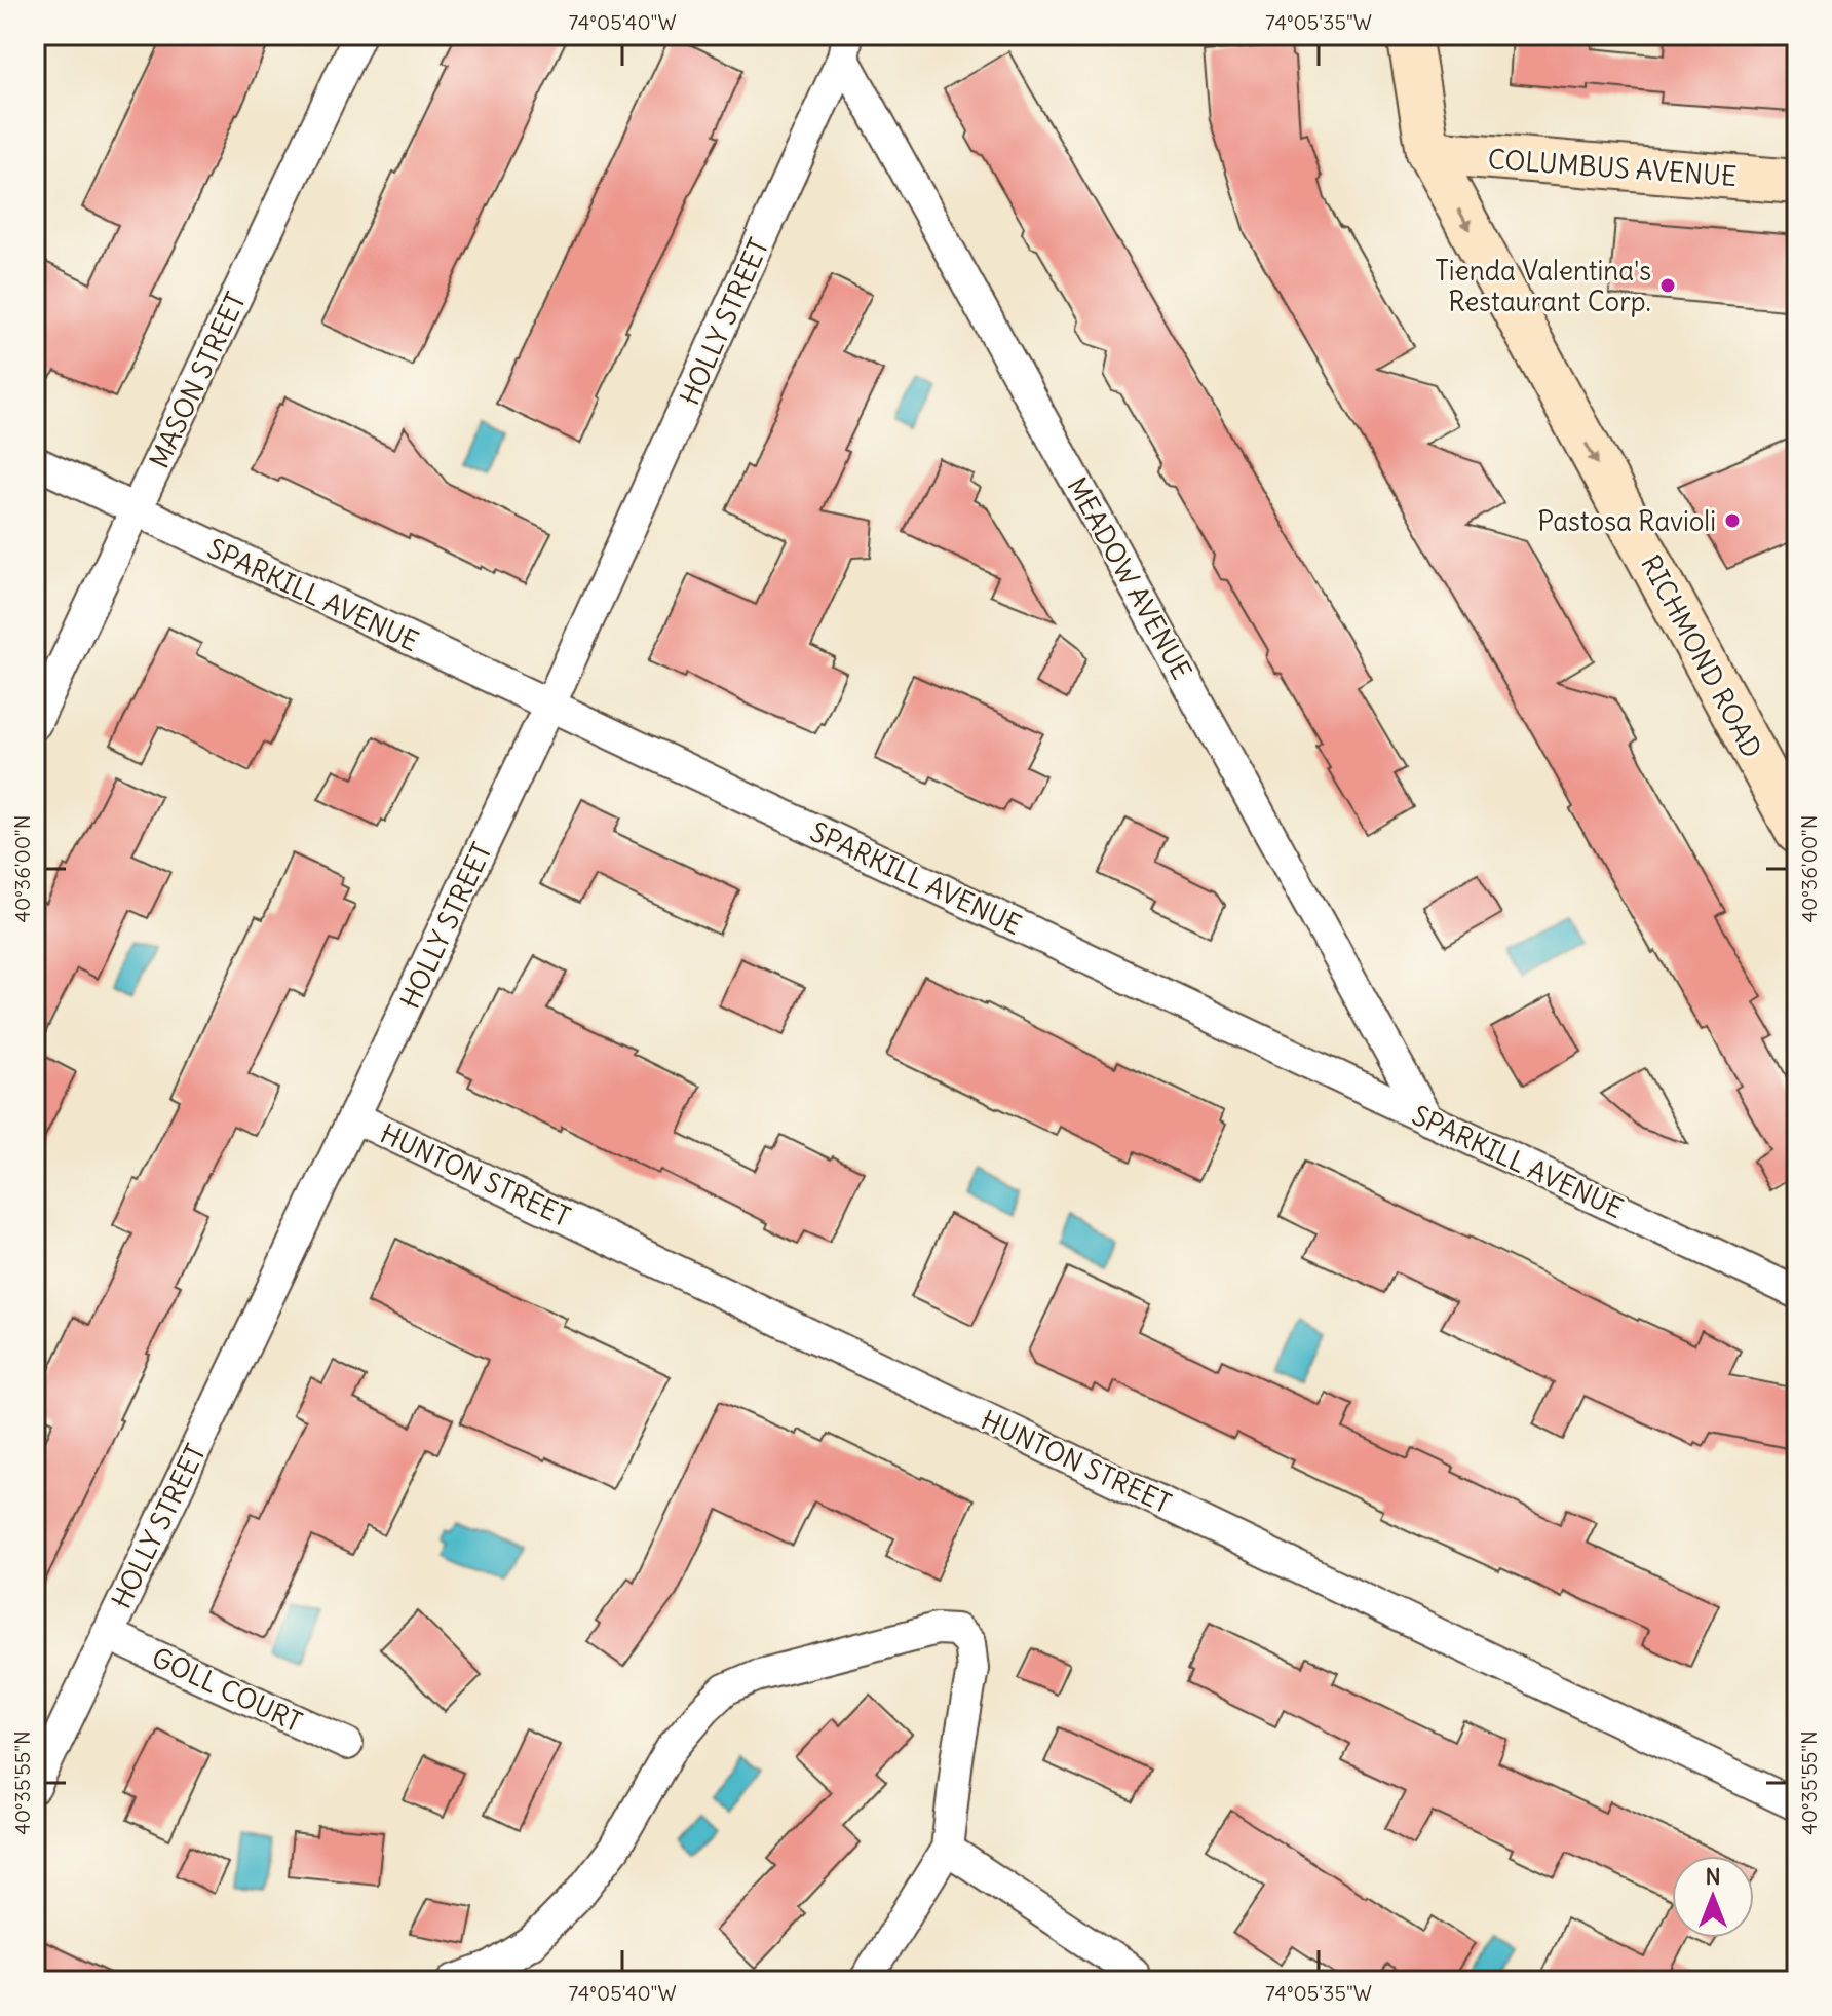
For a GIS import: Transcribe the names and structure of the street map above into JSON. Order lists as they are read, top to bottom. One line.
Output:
{"streets":{"main road":["COLUMBUS AVENUE","RICHMOND ROAD"],"street":["HOLLY STREET","MASON STREET","MEADOW AVENUE","SPARKILL AVENUE","HUNTON STREET","GOLL COURT"]},"crossings":[["COLUMBUS AVENUE","RICHMOND ROAD"],["HOLLY STREET","MEADOW AVENUE"],["HOLLY STREET","SPARKILL AVENUE"],["HOLLY STREET","HUNTON STREET"],["HOLLY STREET","GOLL COURT"],["MASON STREET","SPARKILL AVENUE"],["MEADOW AVENUE","SPARKILL AVENUE"]],"one_way":["RICHMOND ROAD"],"places":["Tienda Valentina's Restaurant Corp.","Pastosa Ravioli"],"north":"top","coordinates":["74°05'40\"W","74°05'35\"W","40°36'00\"N","40°35'55\"N"]}
